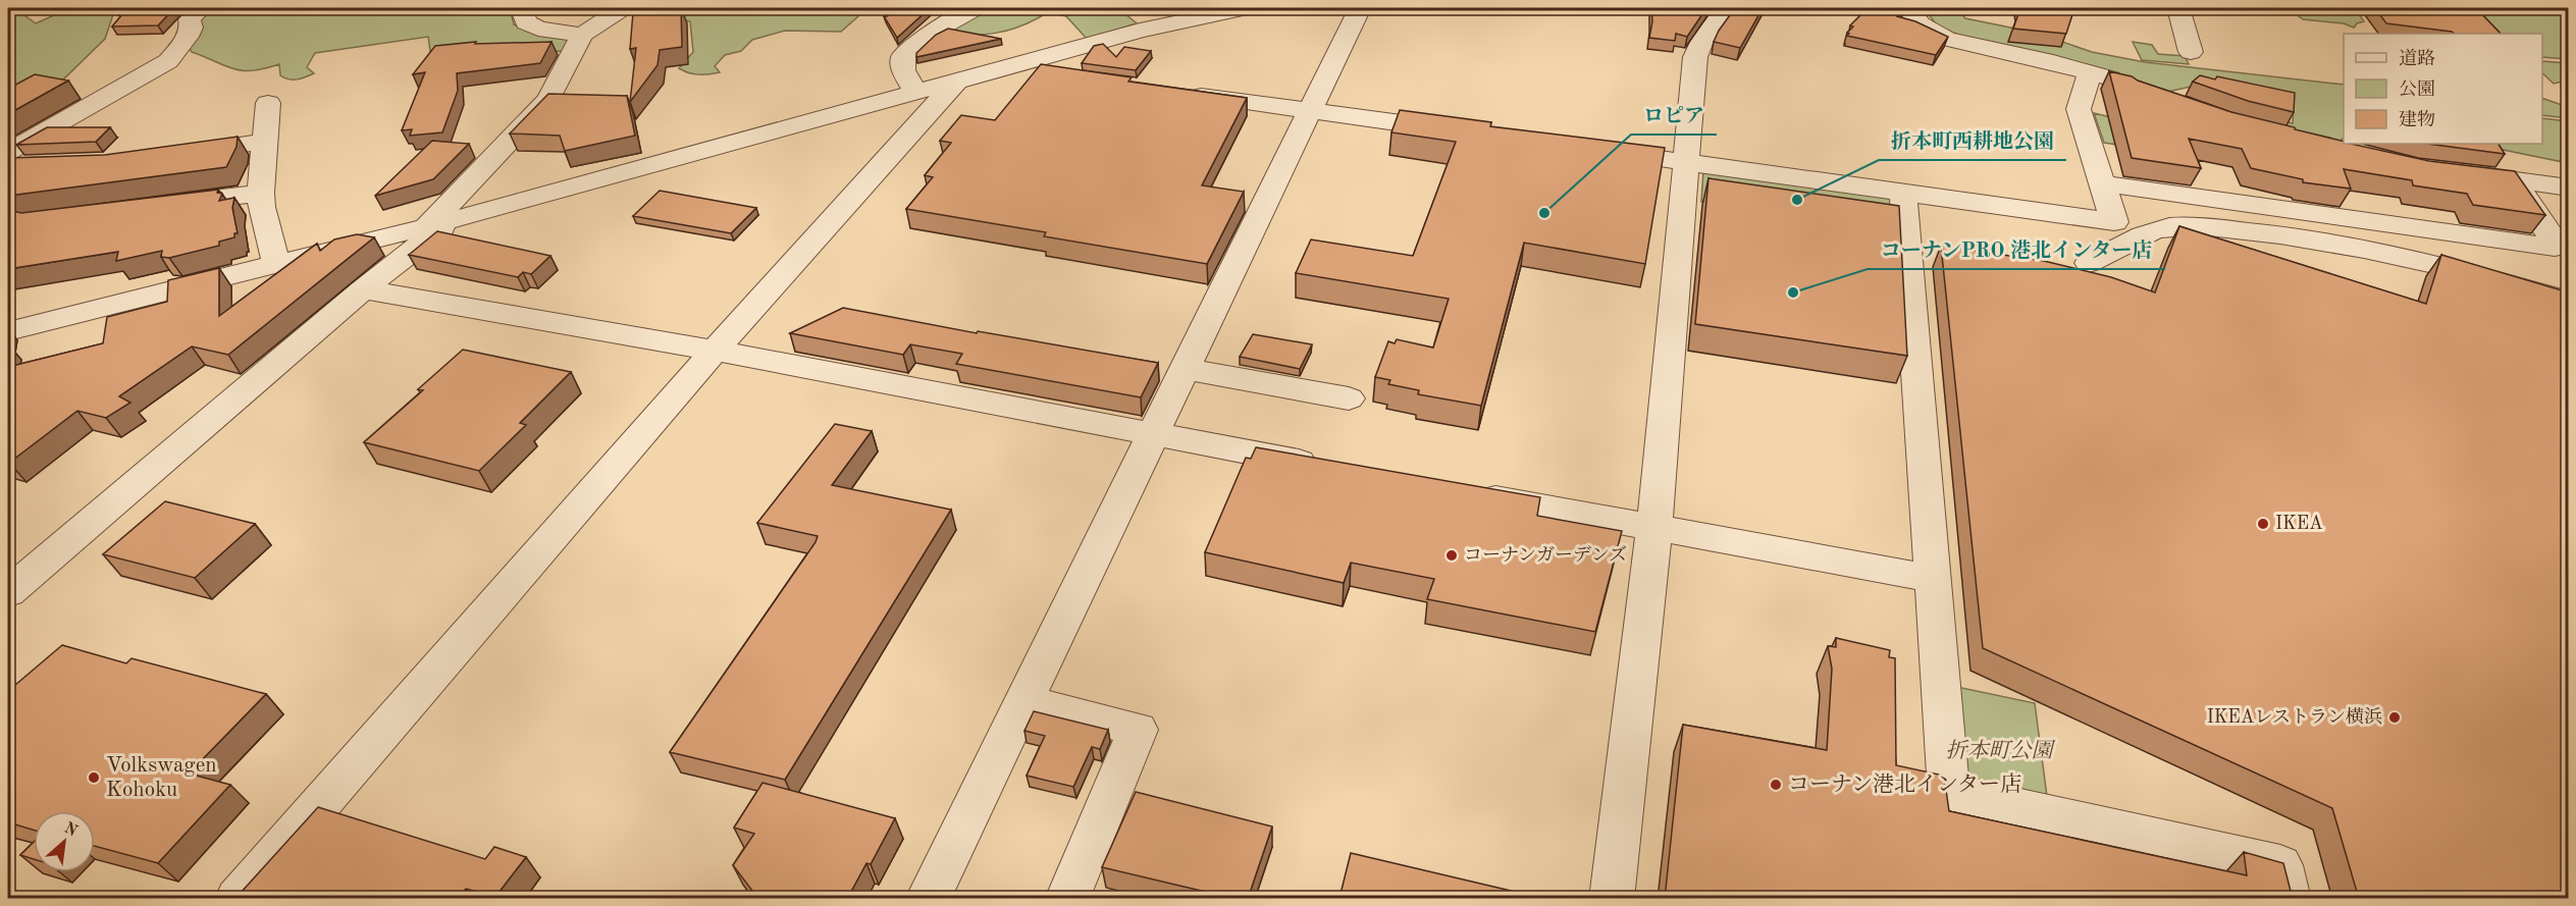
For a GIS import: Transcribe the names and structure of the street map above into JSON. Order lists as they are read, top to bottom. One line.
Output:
{"parks":["折本町公園"],"places":["折本町西耕地公園","ロピア","コーナンPRO 港北インター店","IKEA","コーナンガーデンズ","IKEAレストラン横浜","Volkswagen Kohoku","コーナン港北インター店"],"legend":["道路","公園","建物"],"north":"top right"}
